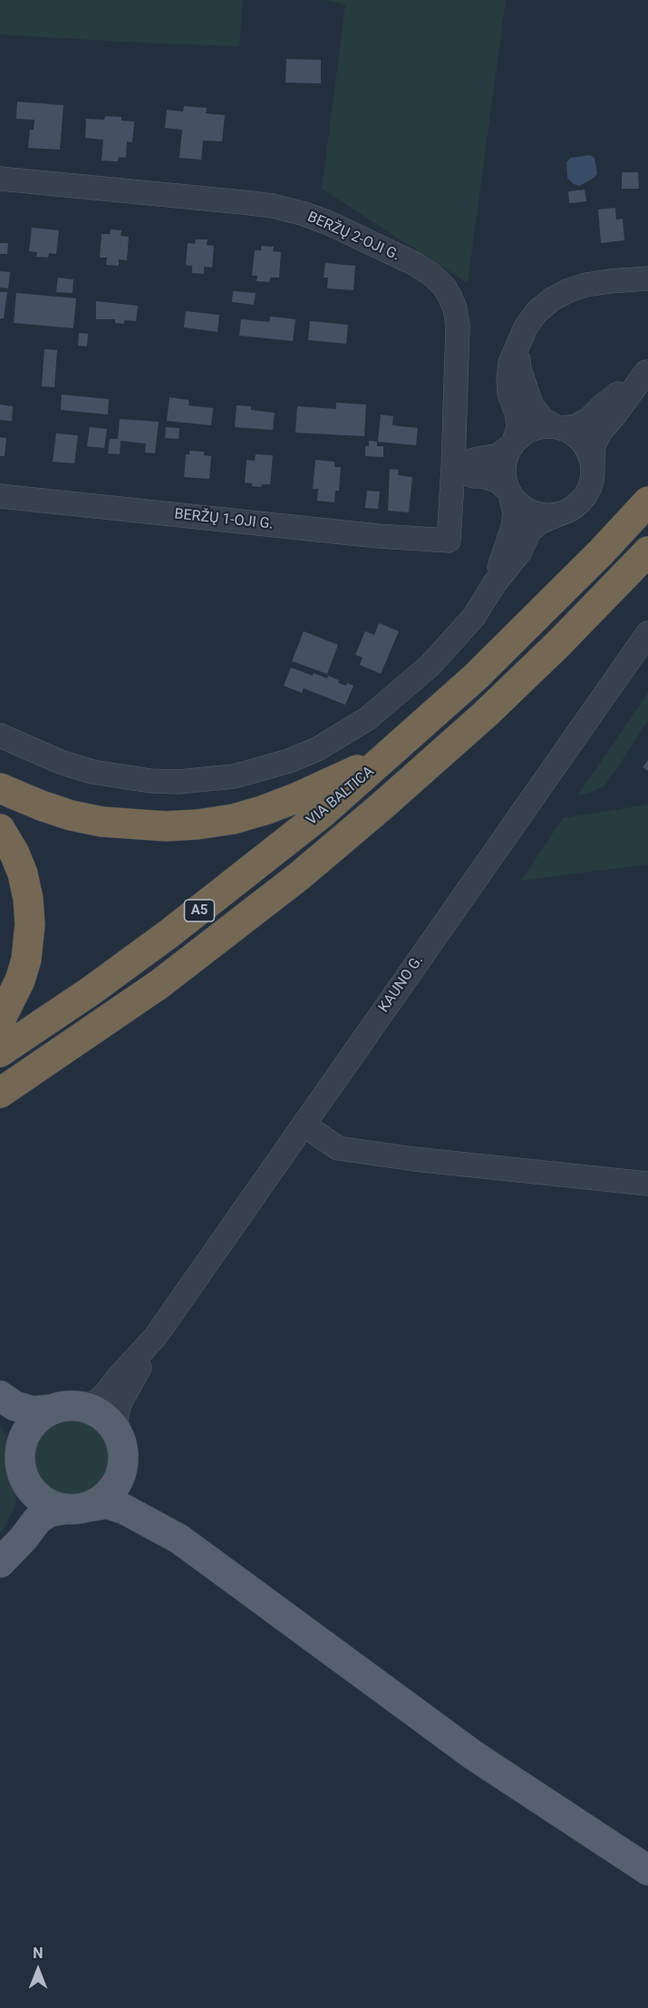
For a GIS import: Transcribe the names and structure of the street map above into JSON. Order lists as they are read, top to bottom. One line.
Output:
{"streets":{"highway":["VIA BALTICA","A5"],"street":["BERŽŲ 2-OJI G.","BERŽŲ 1-OJI G.","KAUNO G."]},"crossings":[["BERŽŲ 2-OJI G.","BERŽŲ 1-OJI G."]],"north":"top"}
